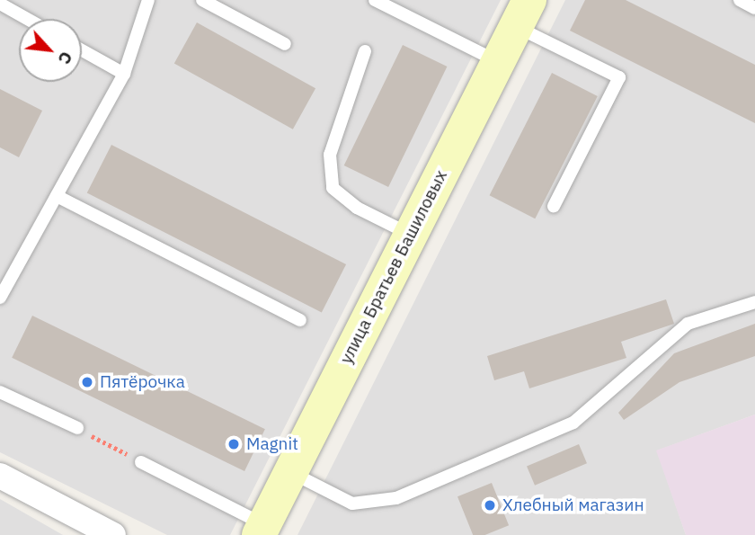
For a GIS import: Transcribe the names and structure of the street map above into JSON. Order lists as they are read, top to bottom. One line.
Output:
{"streets":{"street":["улица Братьев Башиловых"]},"places":["Пятёрочка","Magnit","Хлебный магазин"],"north":"bottom right"}
